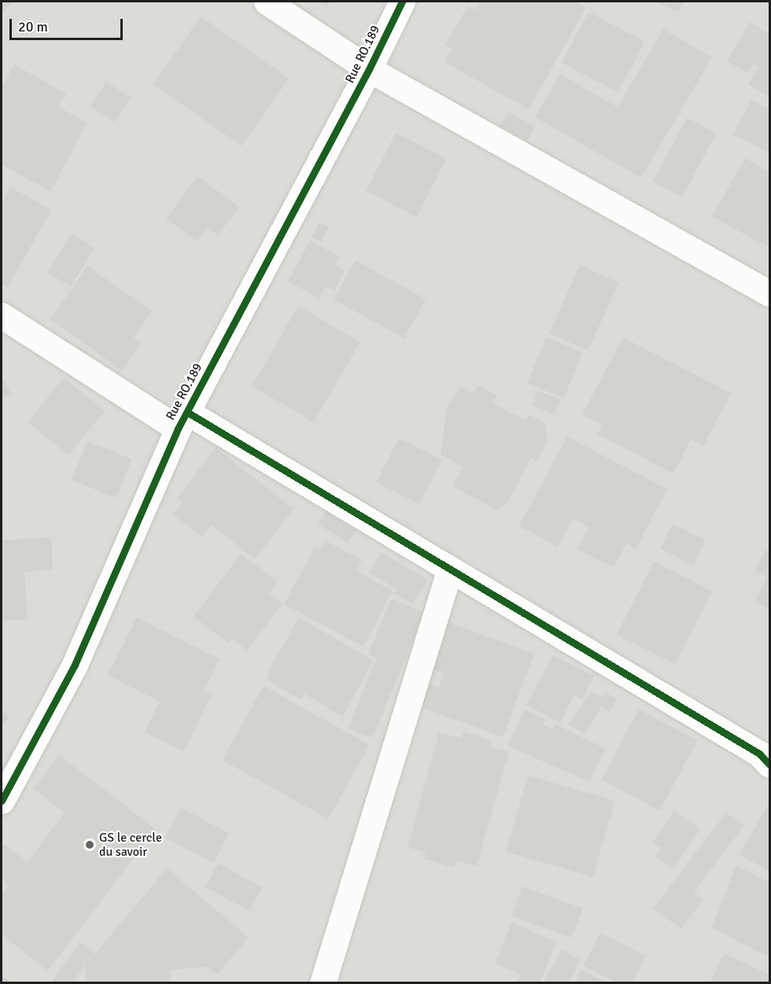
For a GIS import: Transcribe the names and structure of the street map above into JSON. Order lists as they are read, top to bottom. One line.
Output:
{"streets":{"street":["Rue RO.189"]},"places":["GS le cercle du savoir"],"scale_bar":"20 m"}
